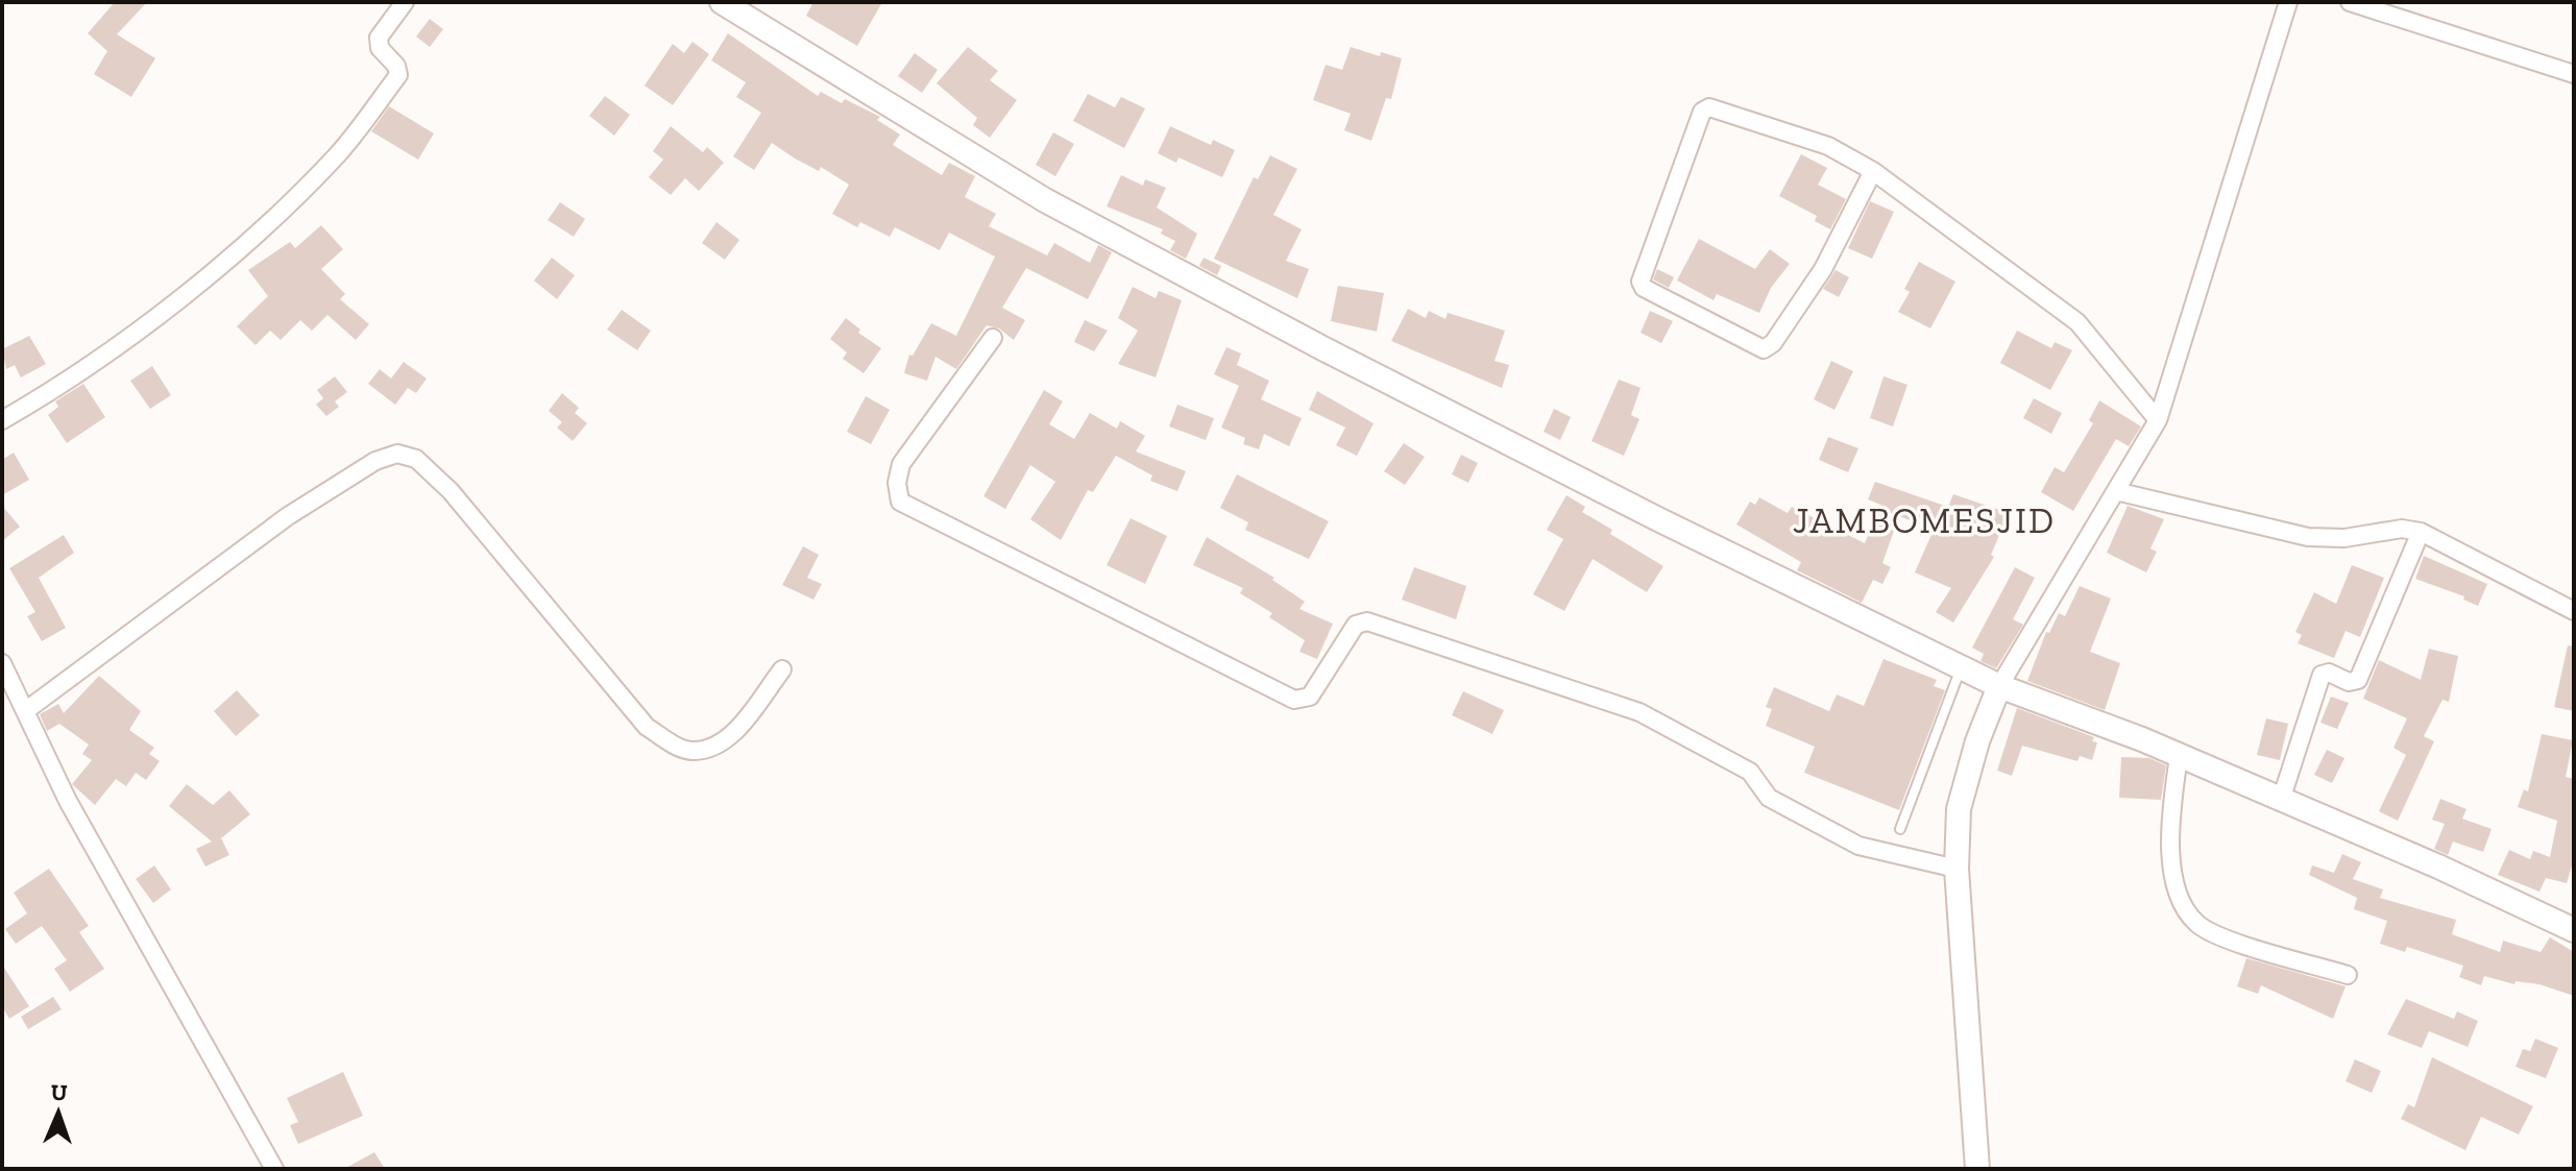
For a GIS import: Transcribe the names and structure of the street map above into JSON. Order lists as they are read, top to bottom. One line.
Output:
{"districts":["JAMBOMESJID"],"north":"top"}
